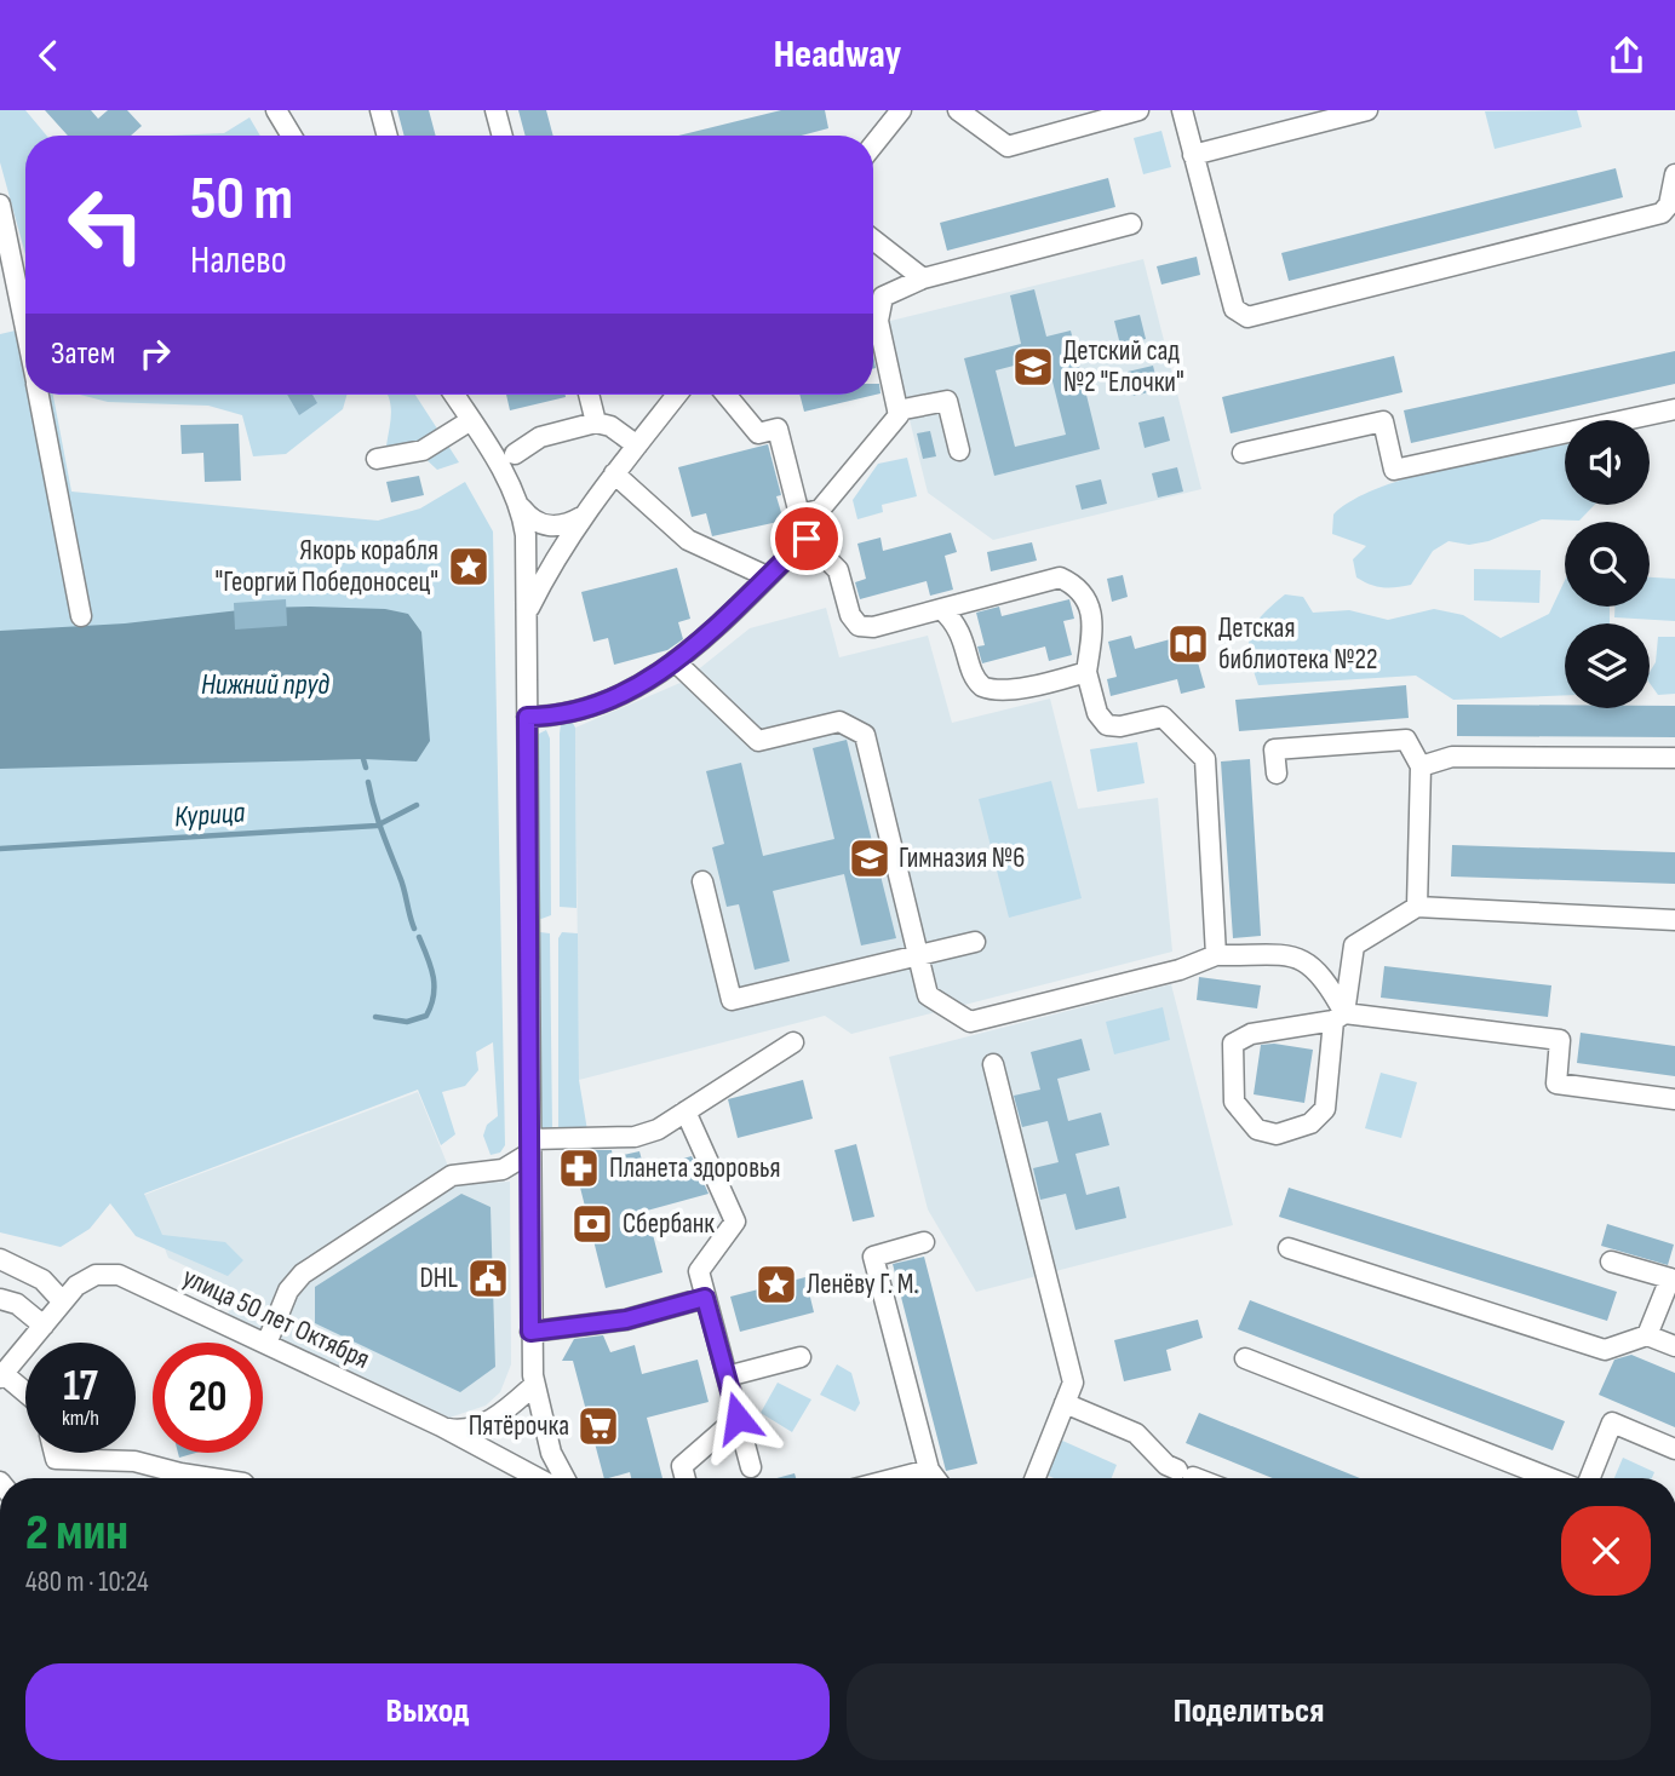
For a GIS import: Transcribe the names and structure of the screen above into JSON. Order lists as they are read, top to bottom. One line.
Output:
{"streets":{"street":["улица 50 лет Октября"]},"water":["Нижний пруд","Курица"],"places":{"school or university":["Детский сад №2 \"Елочки\"","Гимназия №6"],"place":["Якорь корабля \"Георгий Победоносец\"","Ленёву Г. М."],"library":["Детская библиотека №22"],"pharmacy":["Планета здоровья"],"bank":["Сбербанк"],"public building":["DHL"],"supermarket":["Пятёрочка"]},"page":{"header":"Headway","turn":["50 m","Налево"],"then":"Затем","speed":"17 km/h","limit":"20","heading":["2 мин","480 m · 10:24"],"buttons":["Выход","Поделиться"]}}
